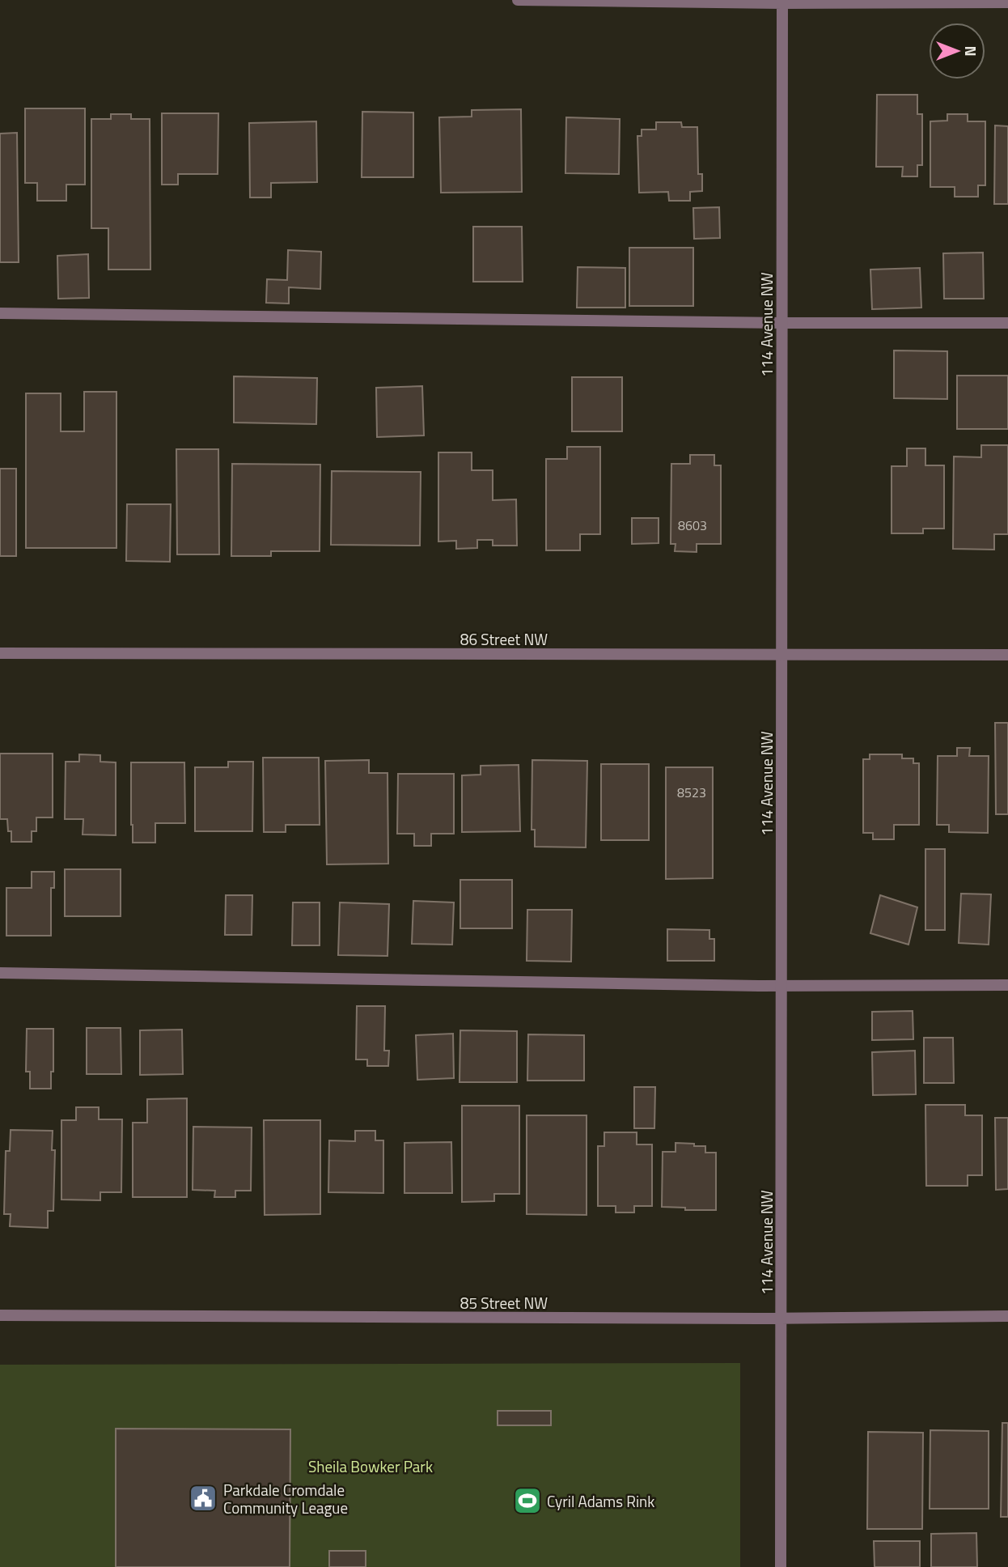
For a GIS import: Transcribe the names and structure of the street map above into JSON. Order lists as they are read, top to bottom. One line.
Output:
{"streets":{"street":["114 Avenue NW","86 Street NW","85 Street NW"]},"crossings":[["114 Avenue NW","86 Street NW"],["114 Avenue NW","85 Street NW"]],"parks":["Sheila Bowker Park"],"places":{"public building":["Parkdale Cromdale Community League"],"sports":["Cyril Adams Rink"]},"house_numbers":["8603","8523"],"north":"right"}
